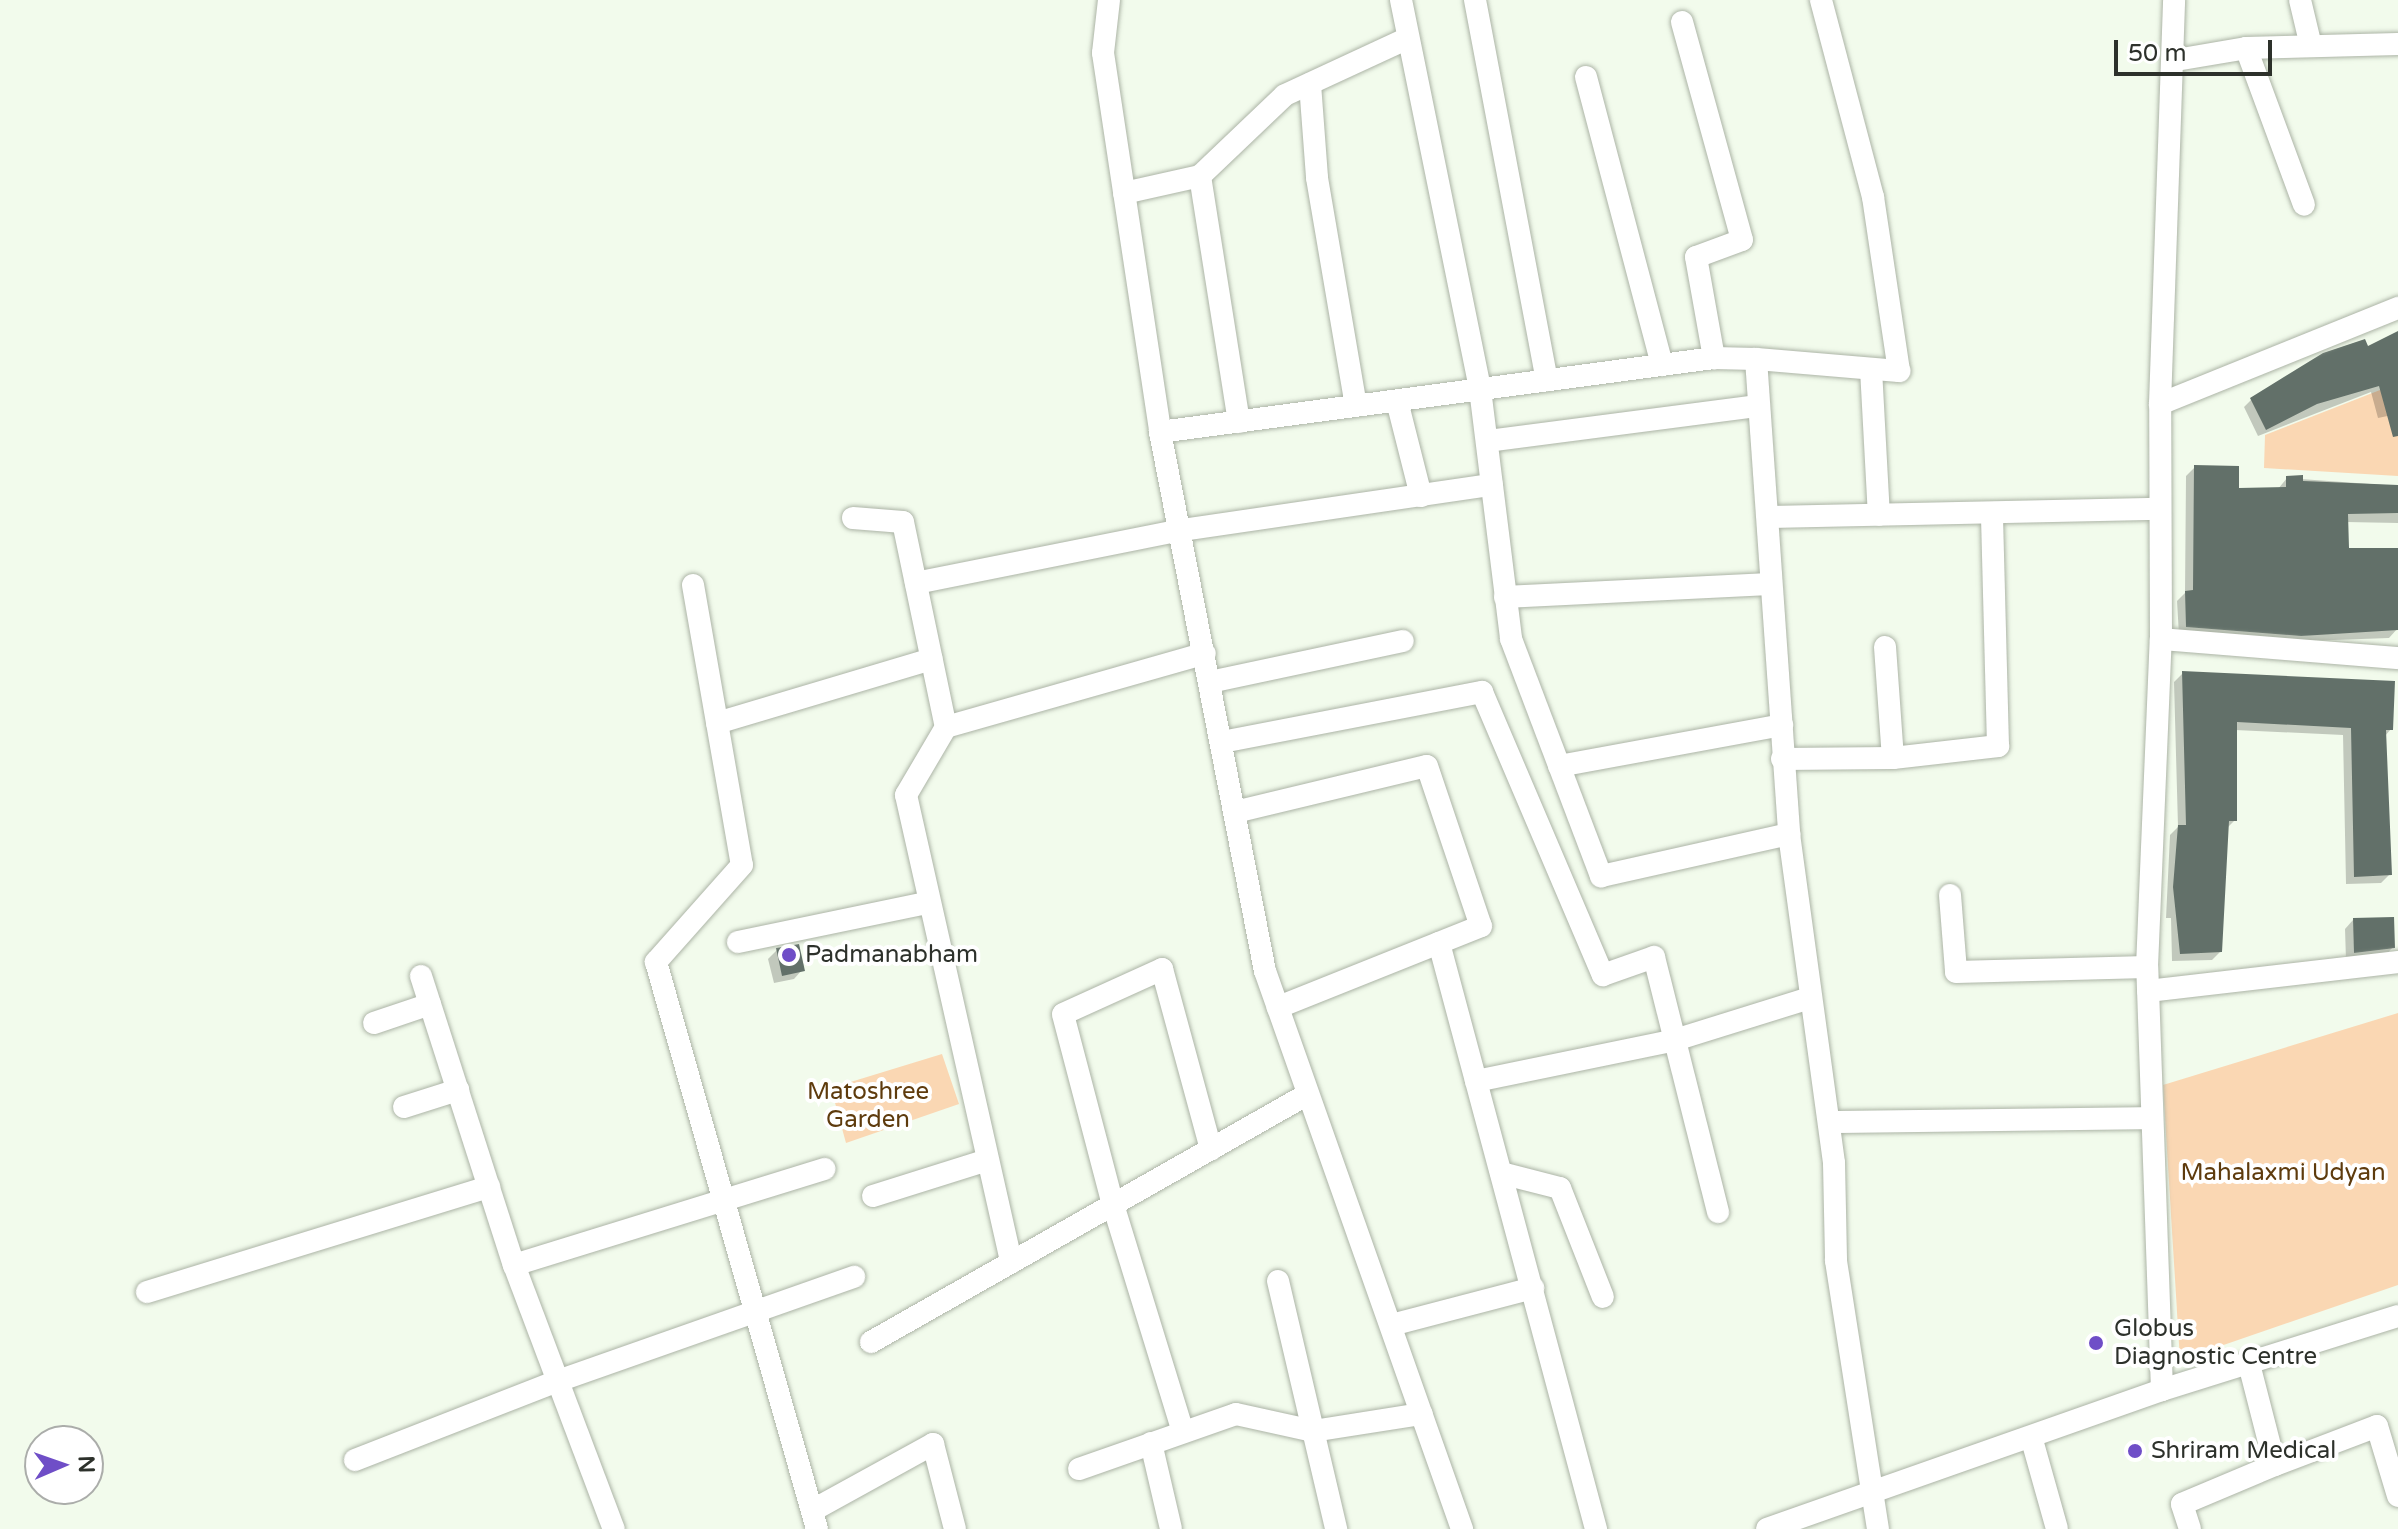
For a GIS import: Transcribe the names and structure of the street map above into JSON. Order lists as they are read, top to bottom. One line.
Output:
{"parks":["Matoshree Garden","Mahalaxmi Udyan"],"places":["Padmanabham","Globus Diagnostic Centre","Shriram Medical"],"scale_bar":"50 m","north":"right"}
